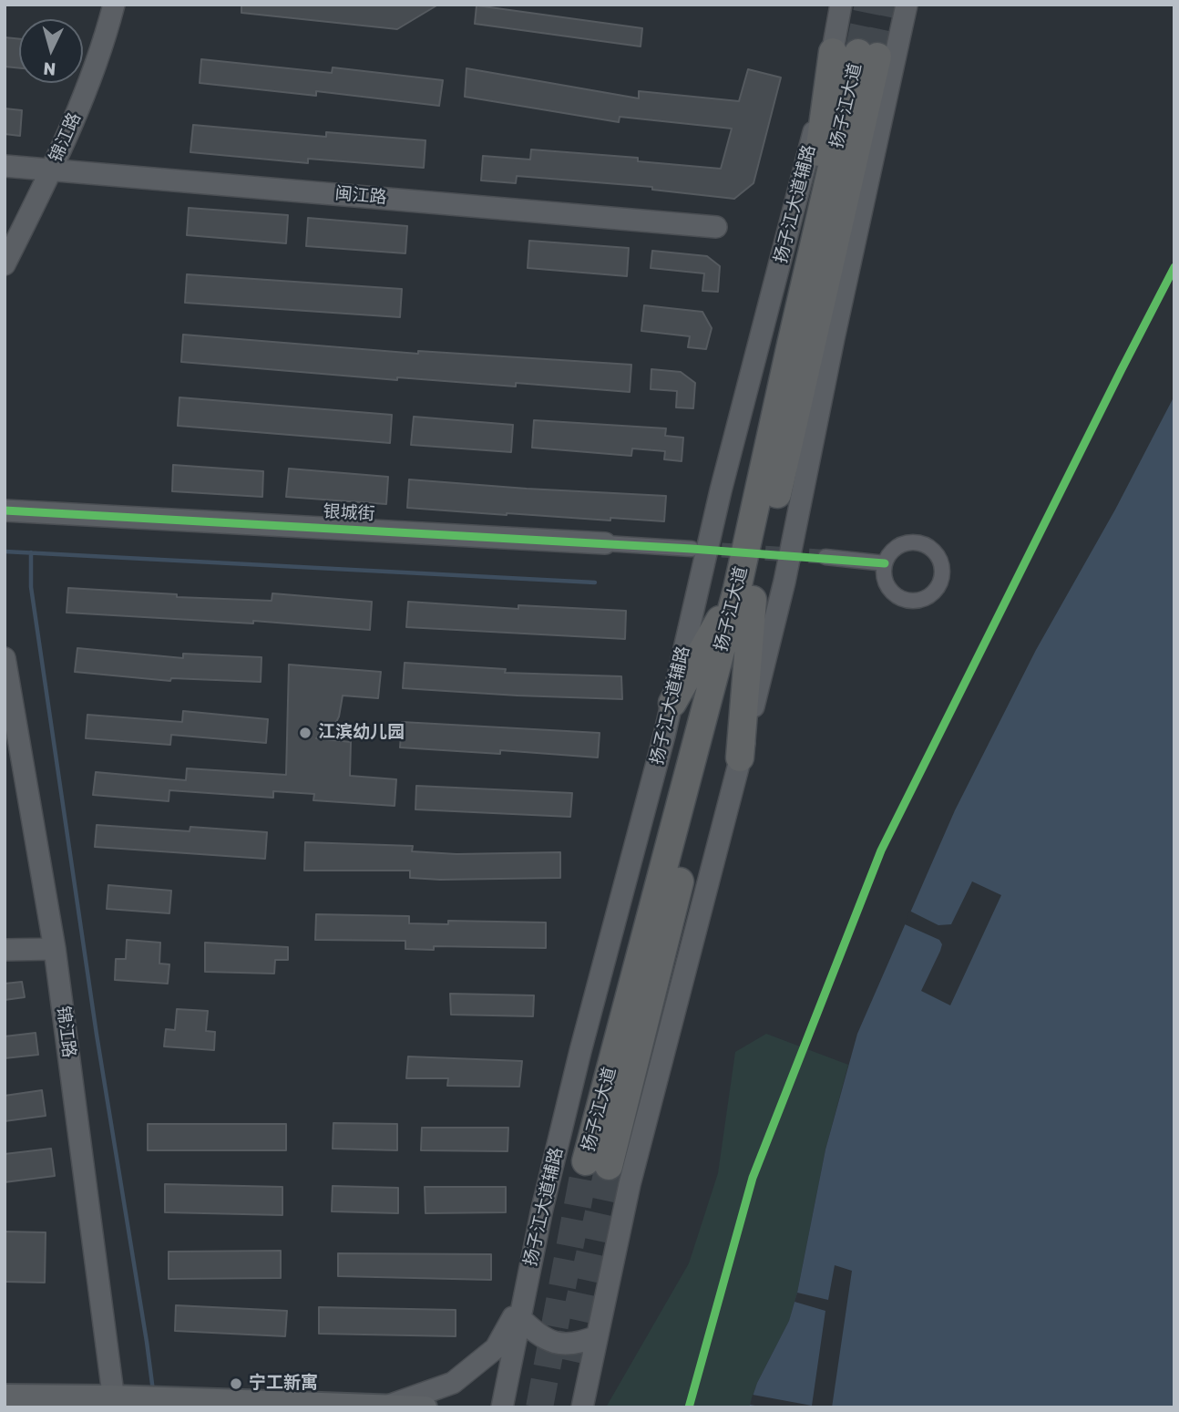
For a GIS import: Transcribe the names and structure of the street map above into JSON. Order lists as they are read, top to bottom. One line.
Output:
{"streets":{"highway":["扬子江大道"],"main road":["锦江路","闽江路","扬子江大道辅路","银城街"]},"crossings":[["扬子江大道","扬子江大道辅路"],["锦江路","闽江路"]],"places":["江滨幼儿园","宁工新寓"],"north":"bottom"}
